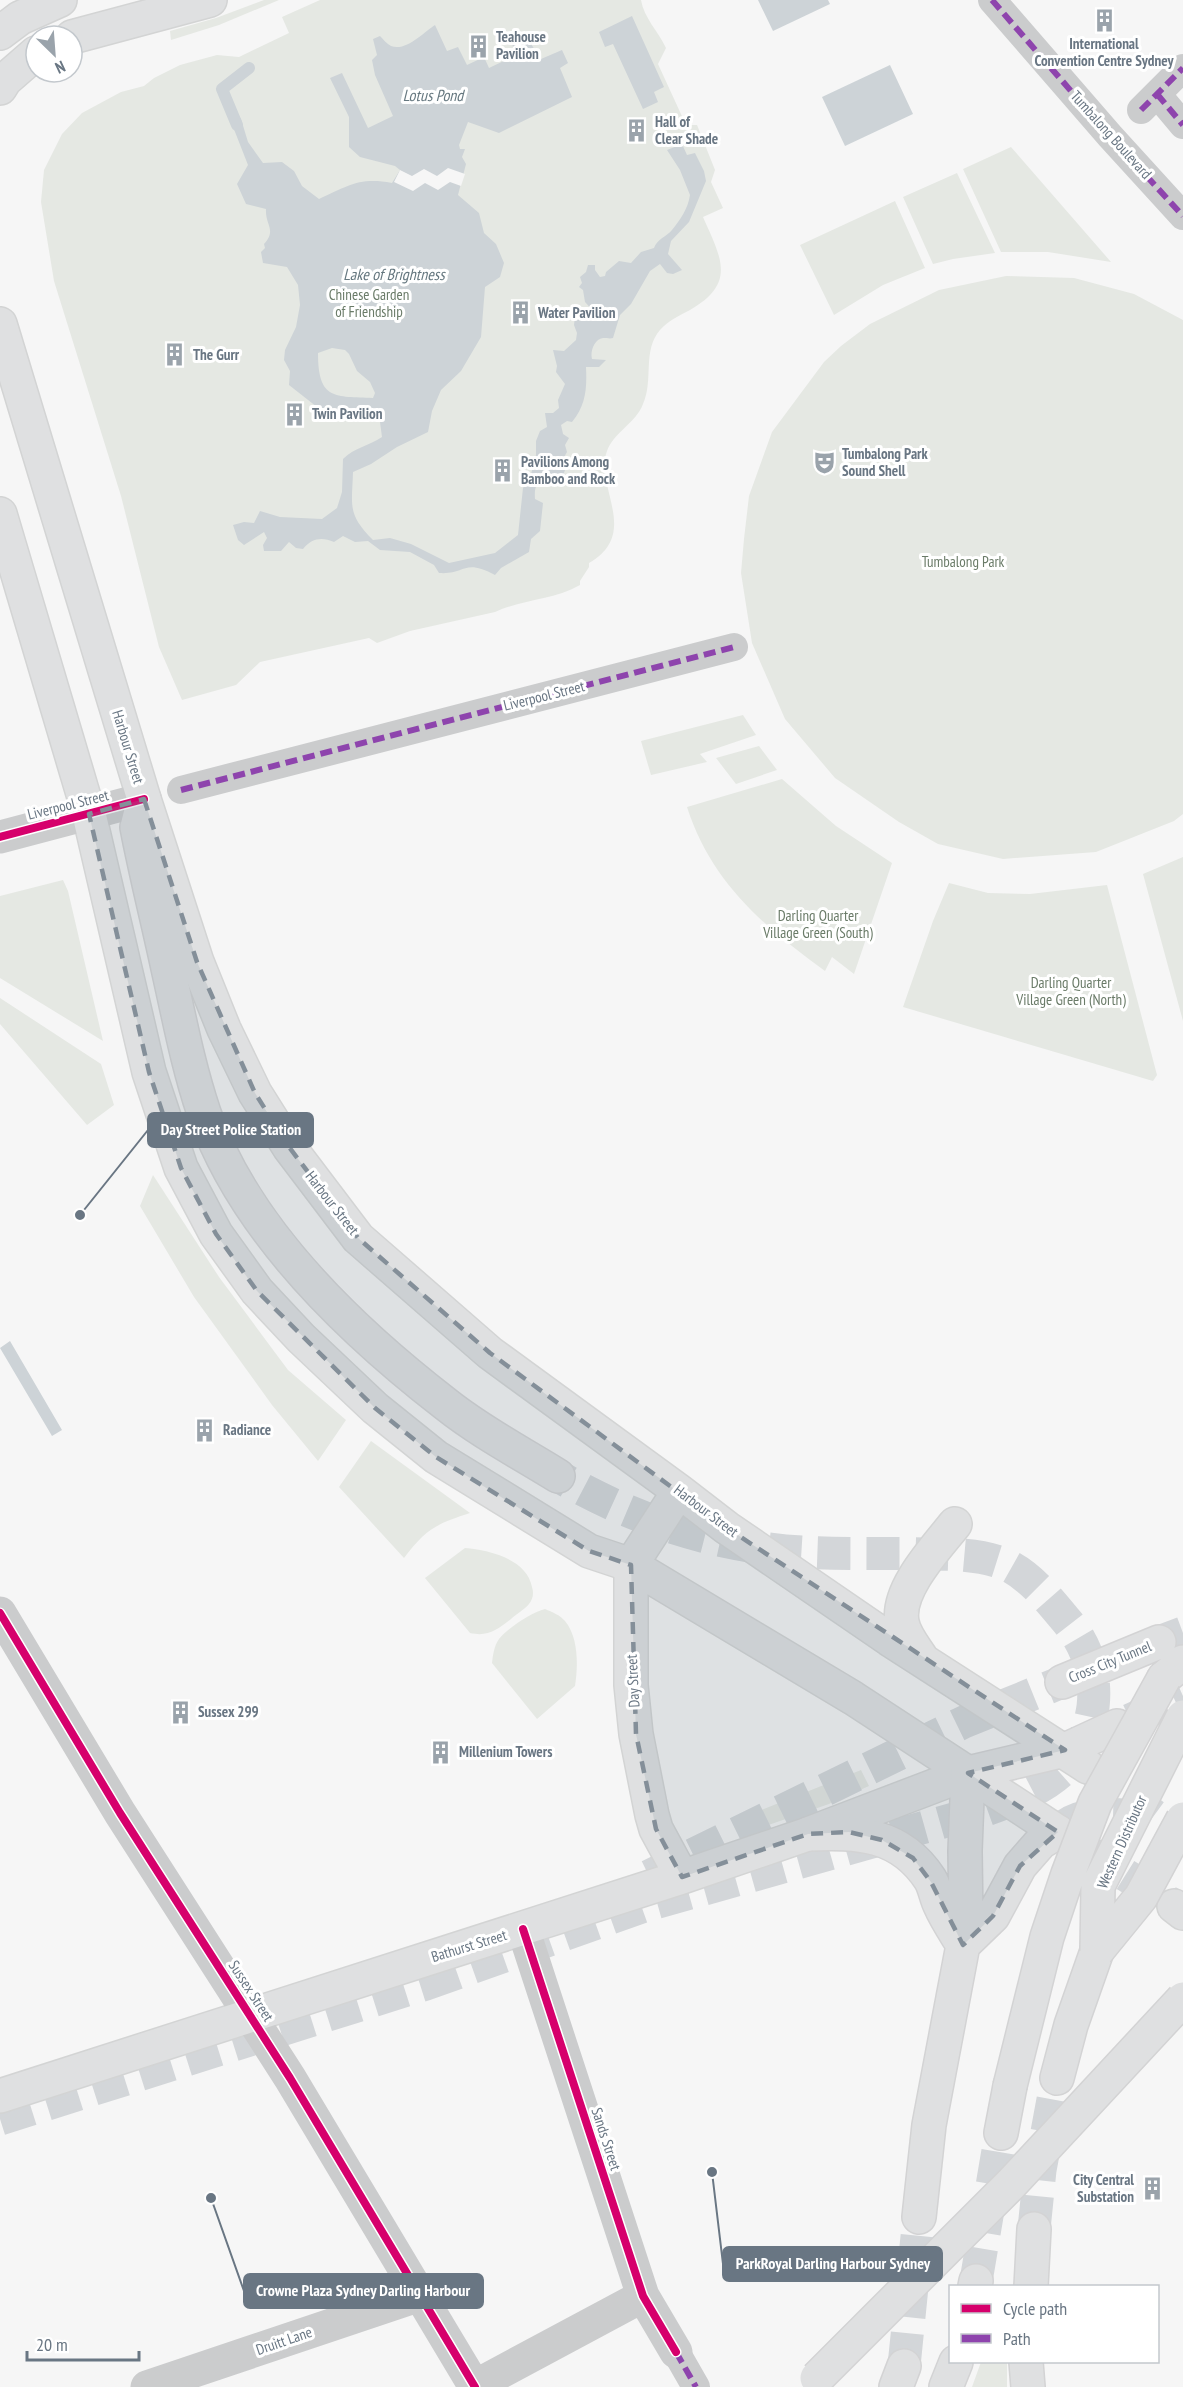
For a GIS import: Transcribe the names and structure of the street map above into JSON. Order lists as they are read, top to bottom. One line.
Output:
{"streets":{"main road":["Harbour Street","Cross City Tunnel","Day Street","Western Distributor","Bathurst Street"],"street":["Tumbalong Boulevard","Liverpool Street","Sussex Street","Sands Street","Druitt Lane"]},"crossings":[["Liverpool Street","Harbour Street"],["Harbour Street","Bathurst Street"],["Day Street","Bathurst Street"],["Bathurst Street","Sussex Street"],["Bathurst Street","Sands Street"],["Sussex Street","Druitt Lane"]],"water":["Lotus Pond","Lake of Brightness"],"parks":["Chinese Garden of Friendship","Tumbalong Park","Darling Quarter Village Green (South)","Darling Quarter Village Green (North)"],"places":{"building":["International Convention Centre Sydney","Teahouse Pavilion","Hall of Clear Shade","Water Pavilion","The Gurr","Twin Pavilion","Pavilions Among Bamboo and Rock","Radiance","Sussex 299","Millenium Towers","City Central Substation"],"theatre":["Tumbalong Park Sound Shell"],"other":["Day Street Police Station","ParkRoyal Darling Harbour Sydney","Crowne Plaza Sydney Darling Harbour"]},"legend":["Cycle path","Path"],"scale_bar":"20 m","north":"bottom right"}
